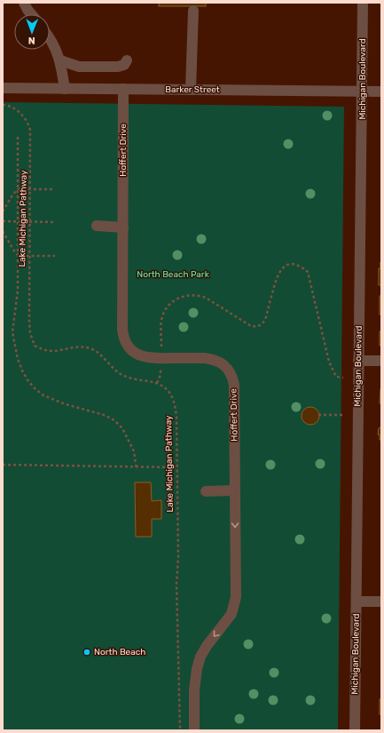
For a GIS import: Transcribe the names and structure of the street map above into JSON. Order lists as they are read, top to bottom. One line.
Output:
{"streets":{"street":["Michigan Boulevard","Barker Street","Hoffert Drive"],"path":["Lake Michigan Pathway"]},"crossings":[["Michigan Boulevard","Barker Street"],["Barker Street","Hoffert Drive"]],"parks":["North Beach Park"],"places":["North Beach"],"north":"bottom"}
